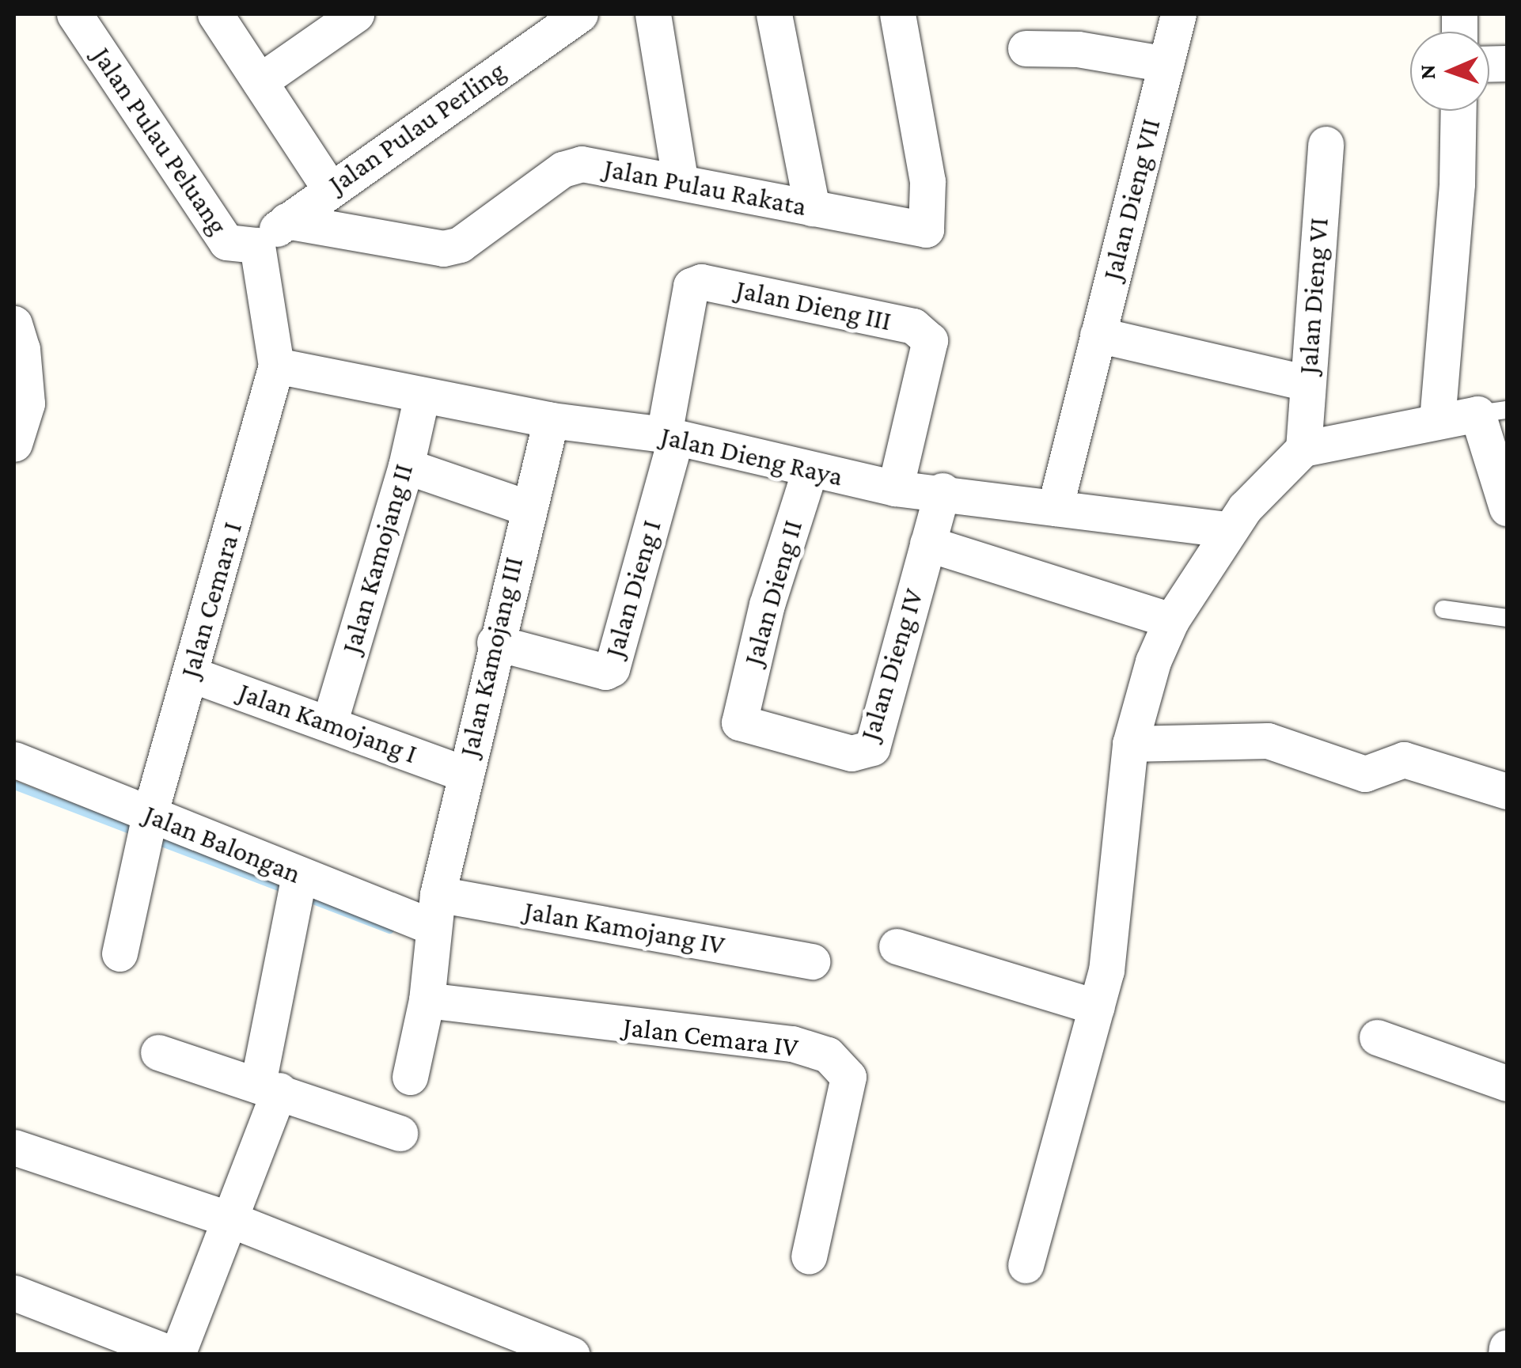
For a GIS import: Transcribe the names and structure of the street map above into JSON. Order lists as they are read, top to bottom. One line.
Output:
{"streets":{"street":["Jalan Pulau Perling","Jalan Pulau Peluang","Jalan Pulau Rakata","Jalan Dieng VII","Jalan Dieng VI","Jalan Dieng III","Jalan Dieng Raya","Jalan Kamojang II","Jalan Dieng I","Jalan Dieng II","Jalan Cemara I","Jalan Kamojang III","Jalan Dieng IV","Jalan Kamojang I","Jalan Balongan","Jalan Kamojang IV","Jalan Cemara IV"]},"crossings":[["Jalan Pulau Perling","Jalan Pulau Peluang"],["Jalan Pulau Perling","Jalan Pulau Rakata"],["Jalan Pulau Perling","Jalan Cemara I"],["Jalan Pulau Peluang","Jalan Cemara I"],["Jalan Dieng VII","Jalan Dieng Raya"],["Jalan Dieng III","Jalan Dieng Raya"],["Jalan Dieng III","Jalan Dieng I"],["Jalan Dieng Raya","Jalan Kamojang II"],["Jalan Dieng Raya","Jalan Dieng I"],["Jalan Dieng Raya","Jalan Dieng II"],["Jalan Dieng Raya","Jalan Cemara I"],["Jalan Dieng Raya","Jalan Kamojang III"],["Jalan Dieng Raya","Jalan Dieng IV"],["Jalan Kamojang II","Jalan Kamojang I"],["Jalan Dieng I","Jalan Kamojang III"],["Jalan Dieng II","Jalan Dieng IV"],["Jalan Cemara I","Jalan Kamojang I"],["Jalan Cemara I","Jalan Balongan"],["Jalan Kamojang III","Jalan Kamojang I"],["Jalan Kamojang III","Jalan Balongan"],["Jalan Kamojang III","Jalan Kamojang IV"],["Jalan Kamojang III","Jalan Cemara IV"],["Jalan Balongan","Jalan Kamojang IV"]],"north":"left"}
